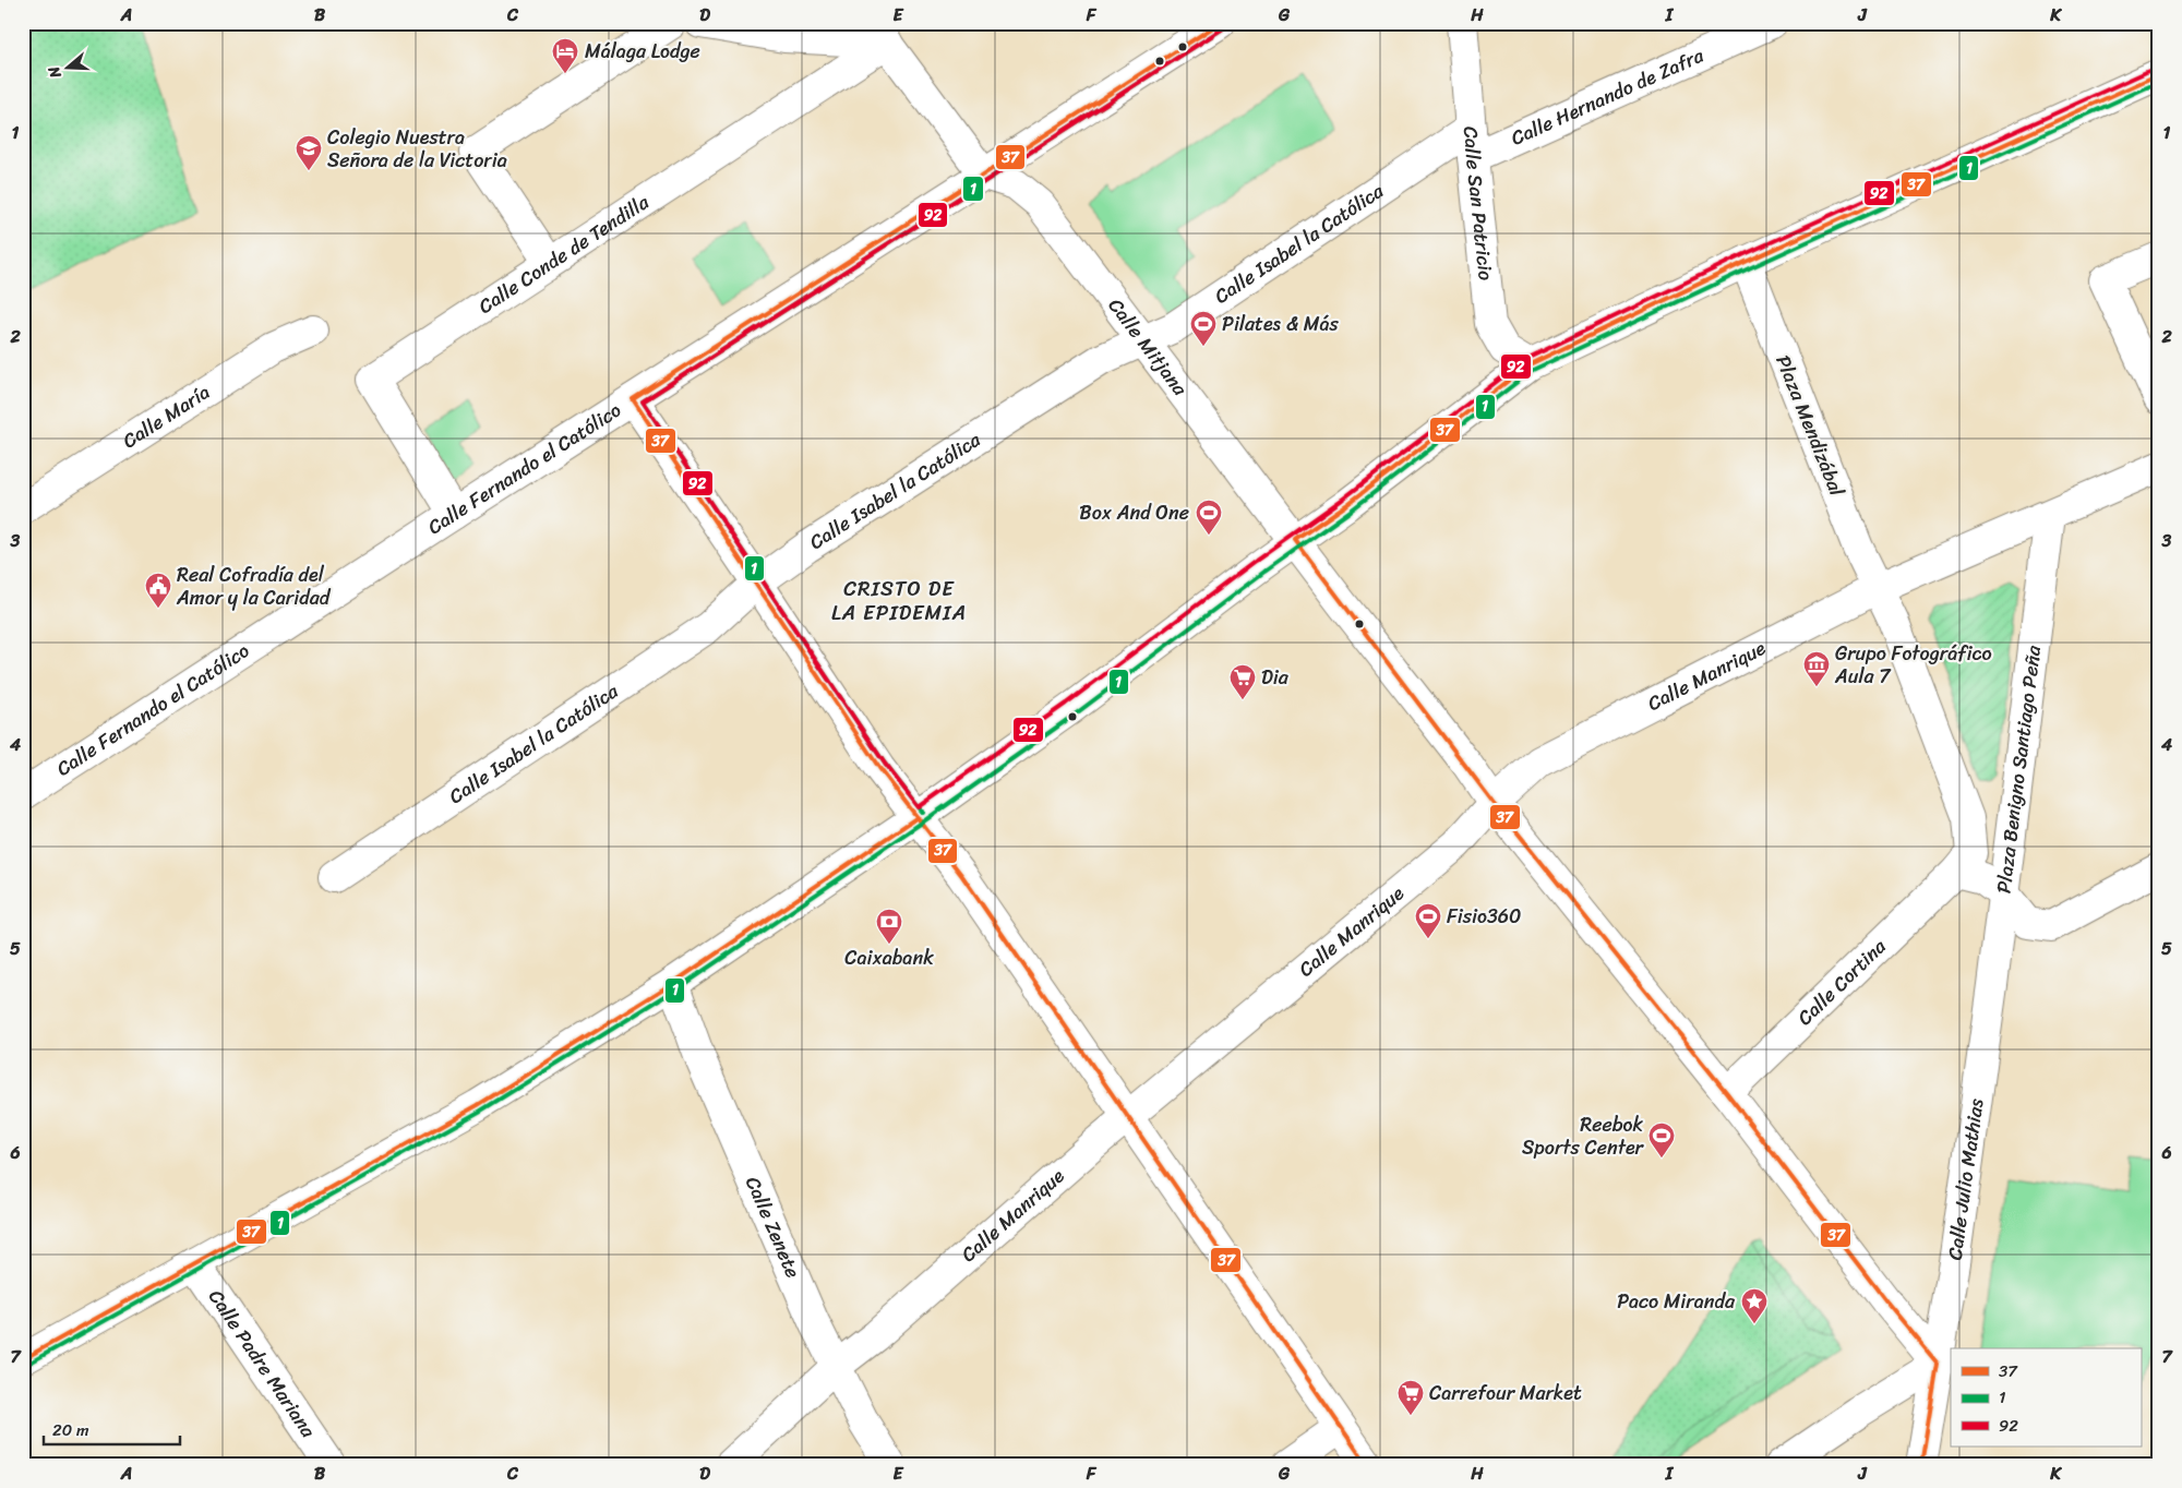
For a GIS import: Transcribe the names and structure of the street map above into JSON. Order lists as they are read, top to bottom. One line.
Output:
{"streets":{"street":["Calle Hernando de Zafra","Calle San Patricio","Calle Isabel la Católica","Calle Conde de Tendilla","Calle Mitjana","Calle María","Plaza Mendizábal","Calle Fernando el Católico","Calle Manrique","Plaza Benigno Santiago Peña","Calle Cortina","Calle Julio Mathias","Calle Zenete","Calle Padre Mariana"]},"crossings":[["Calle Hernando de Zafra","Calle San Patricio"],["Calle Hernando de Zafra","Calle Isabel la Católica"],["Calle San Patricio","Calle Isabel la Católica"],["Calle Isabel la Católica","Calle Mitjana"],["Calle Conde de Tendilla","Calle Fernando el Católico"],["Calle Mitjana","Calle Fernando el Católico"],["Calle Mitjana","Calle Manrique"],["Calle Mitjana","Calle Cortina"],["Calle Mitjana","Calle Julio Mathias"],["Plaza Mendizábal","Calle Manrique"],["Plaza Mendizábal","Plaza Benigno Santiago Peña"],["Calle Manrique","Plaza Benigno Santiago Peña"],["Calle Manrique","Calle Zenete"],["Plaza Benigno Santiago Peña","Calle Cortina"],["Plaza Benigno Santiago Peña","Calle Julio Mathias"]],"districts":["CRISTO DE LA EPIDEMIA"],"places":{"hotel":["Málaga Lodge"],"school or university":["Colegio Nuestra Señora de la Victoria"],"sports":["Pilates & Más","Box And One","Fisio360","Reebok Sports Center"],"public building":["Real Cofradía del Amor y la Caridad"],"museum":["Grupo Fotográfico Aula 7"],"supermarket":["Dia","Carrefour Market"],"bank":["Caixabank"],"place":["Paco Miranda"]},"lines":["transit line 37","transit line 1","transit line 92"],"legend":["37","1","92"],"scale_bar":"20 m","north":"left","grid":{"columns":["A","B","C","D","E","F","G","H","I","J","K"],"rows":["1","2","3","4","5","6","7"]}}
